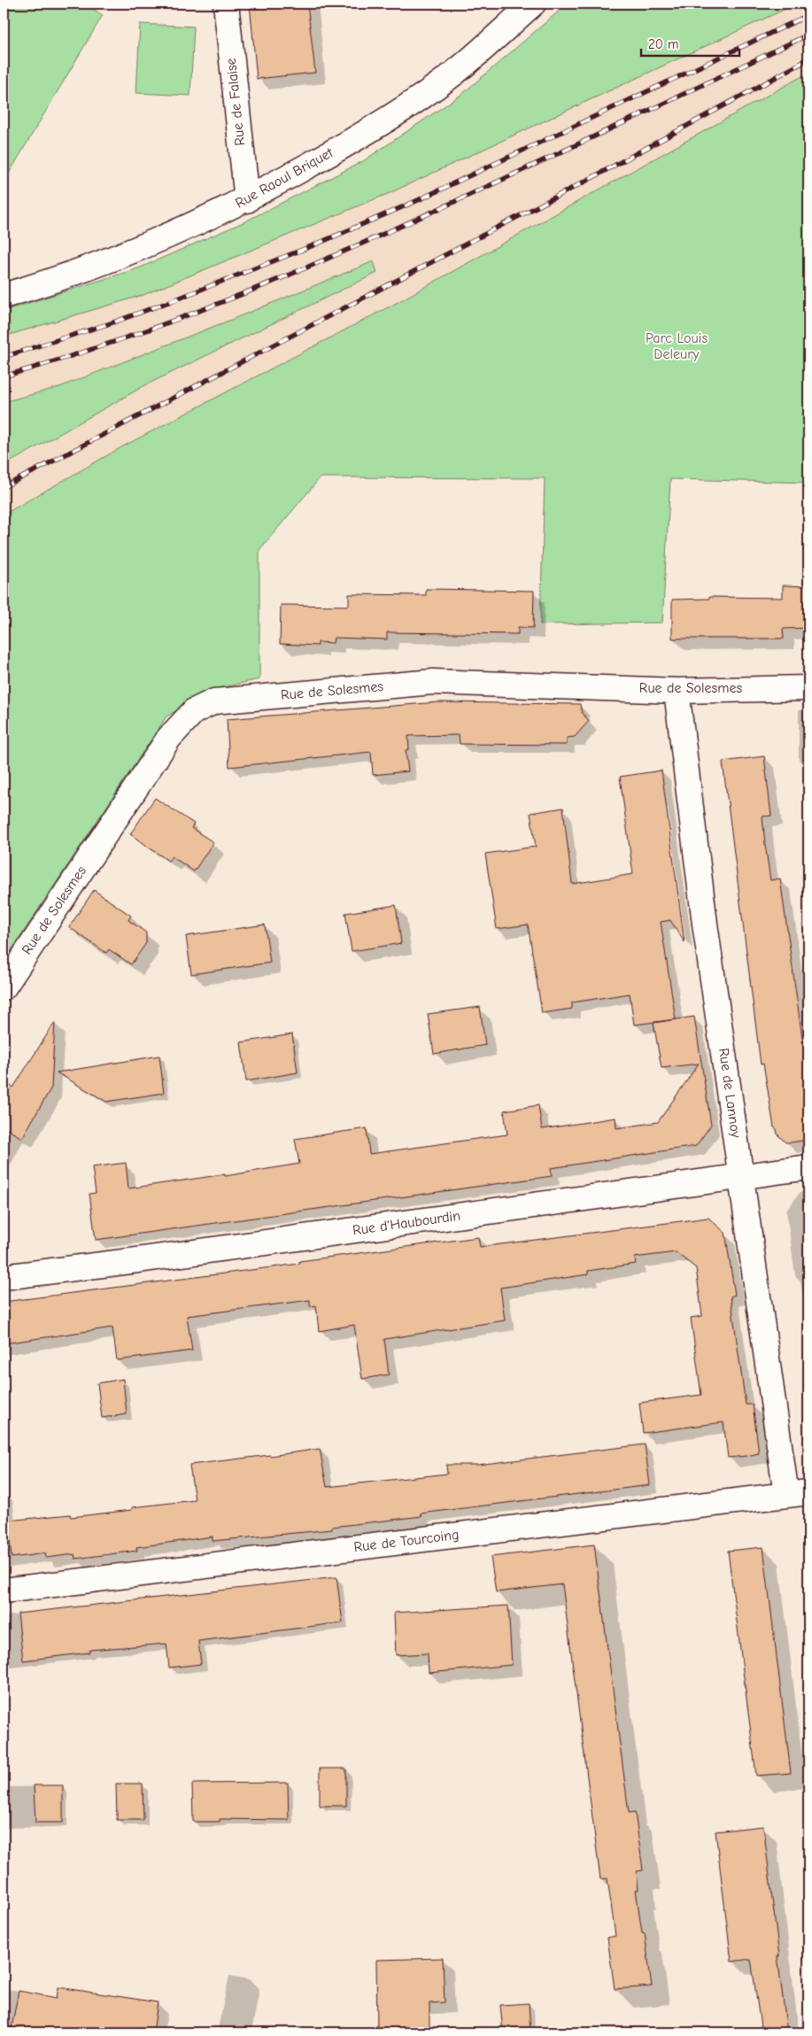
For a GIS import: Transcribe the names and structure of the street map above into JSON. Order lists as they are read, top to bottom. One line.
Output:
{"streets":{"street":["Rue de Falaise","Rue Raoul Briquet","Rue de Solesmes","Rue de Lannoy","Rue d'Haubourdin","Rue de Tourcoing"]},"crossings":[["Rue de Falaise","Rue Raoul Briquet"],["Rue de Solesmes","Rue de Lannoy"],["Rue de Lannoy","Rue d'Haubourdin"],["Rue de Lannoy","Rue de Tourcoing"]],"parks":["Parc Louis Deleury"],"scale_bar":"20 m"}
